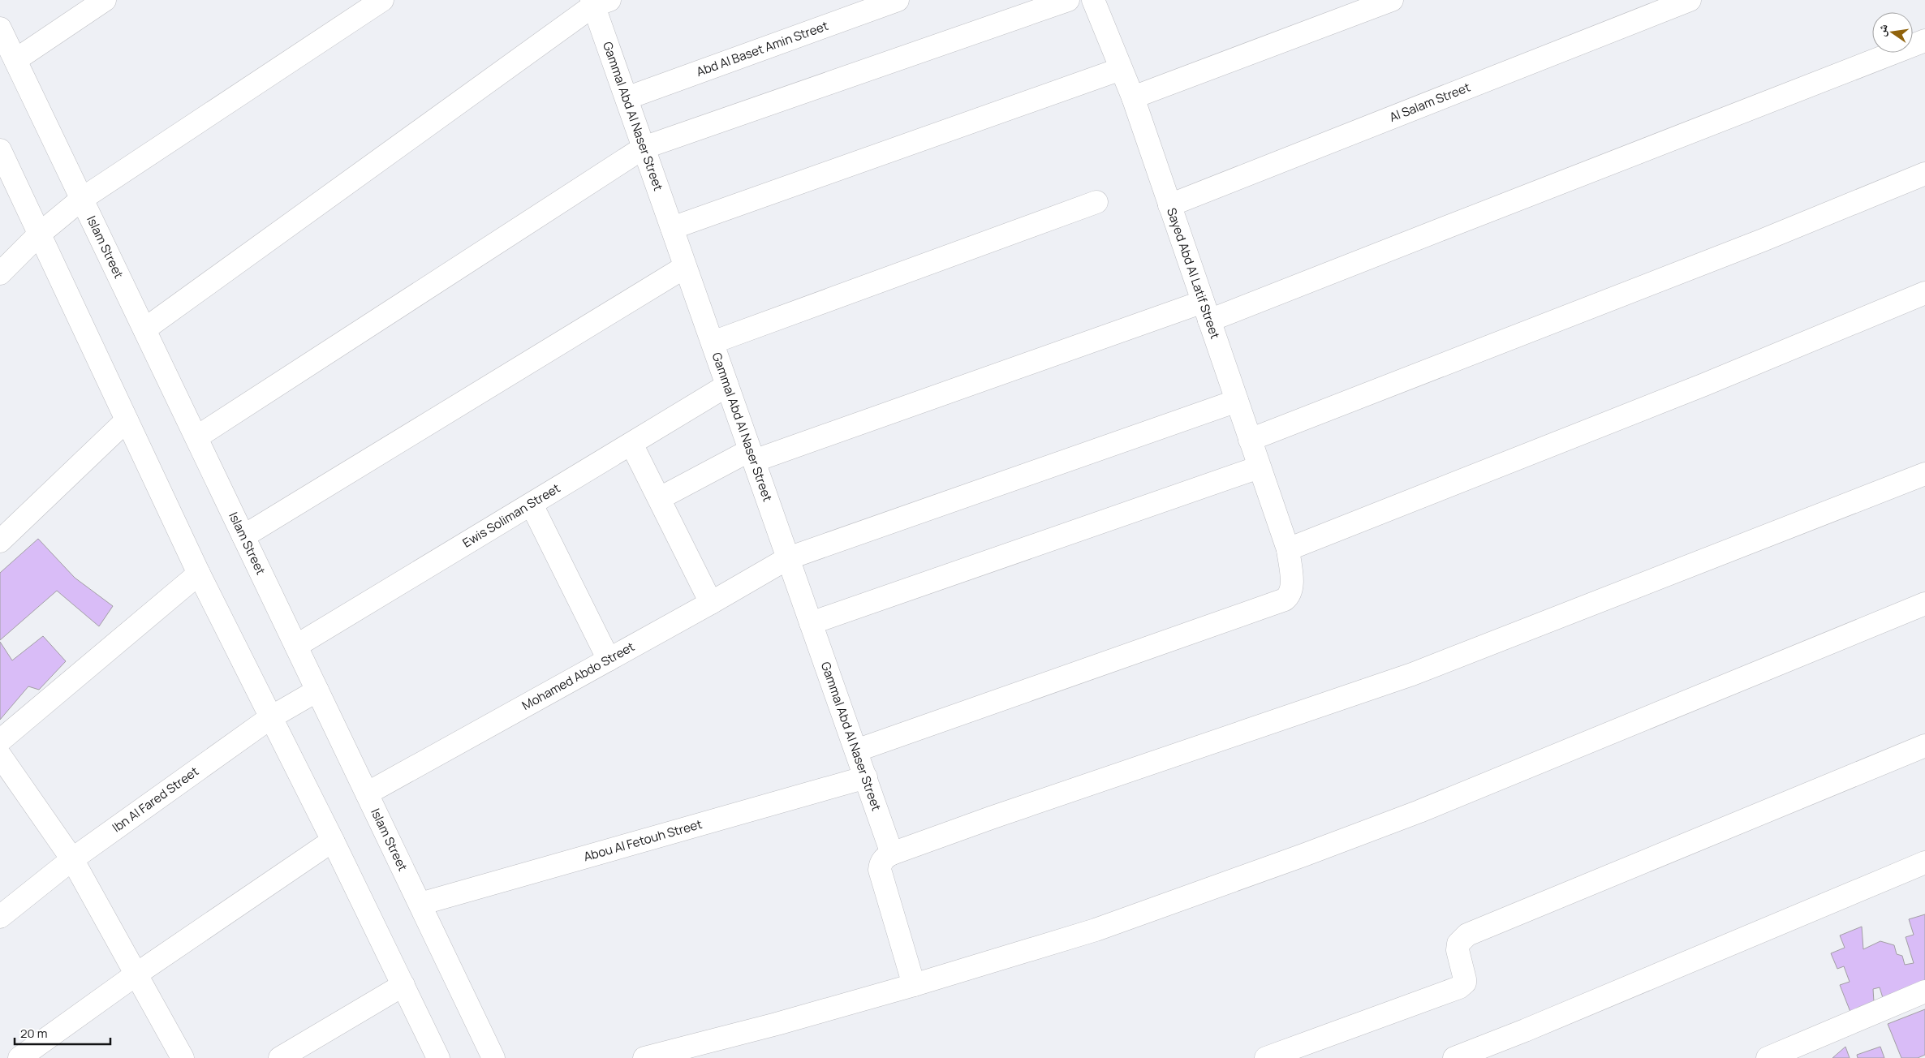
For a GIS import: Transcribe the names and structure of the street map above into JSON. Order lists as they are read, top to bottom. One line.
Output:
{"streets":{"street":["Abd Al Baset Amin Street","Al Salam Street","Gammal Abd Al Naser Street","Islam Street","Sayed Abd Al Latif Street","Ewis Soliman Street","Mohamed Abdo Street","Ibn Al Fared Street","Abou Al Fetouh Street"]},"crossings":[["Abd Al Baset Amin Street","Gammal Abd Al Naser Street"],["Al Salam Street","Sayed Abd Al Latif Street"],["Gammal Abd Al Naser Street","Sayed Abd Al Latif Street"],["Gammal Abd Al Naser Street","Ewis Soliman Street"],["Gammal Abd Al Naser Street","Mohamed Abdo Street"],["Gammal Abd Al Naser Street","Abou Al Fetouh Street"],["Islam Street","Ewis Soliman Street"],["Islam Street","Mohamed Abdo Street"],["Islam Street","Ibn Al Fared Street"],["Islam Street","Abou Al Fetouh Street"],["Sayed Abd Al Latif Street","Mohamed Abdo Street"]],"scale_bar":"20 m","north":"left"}
